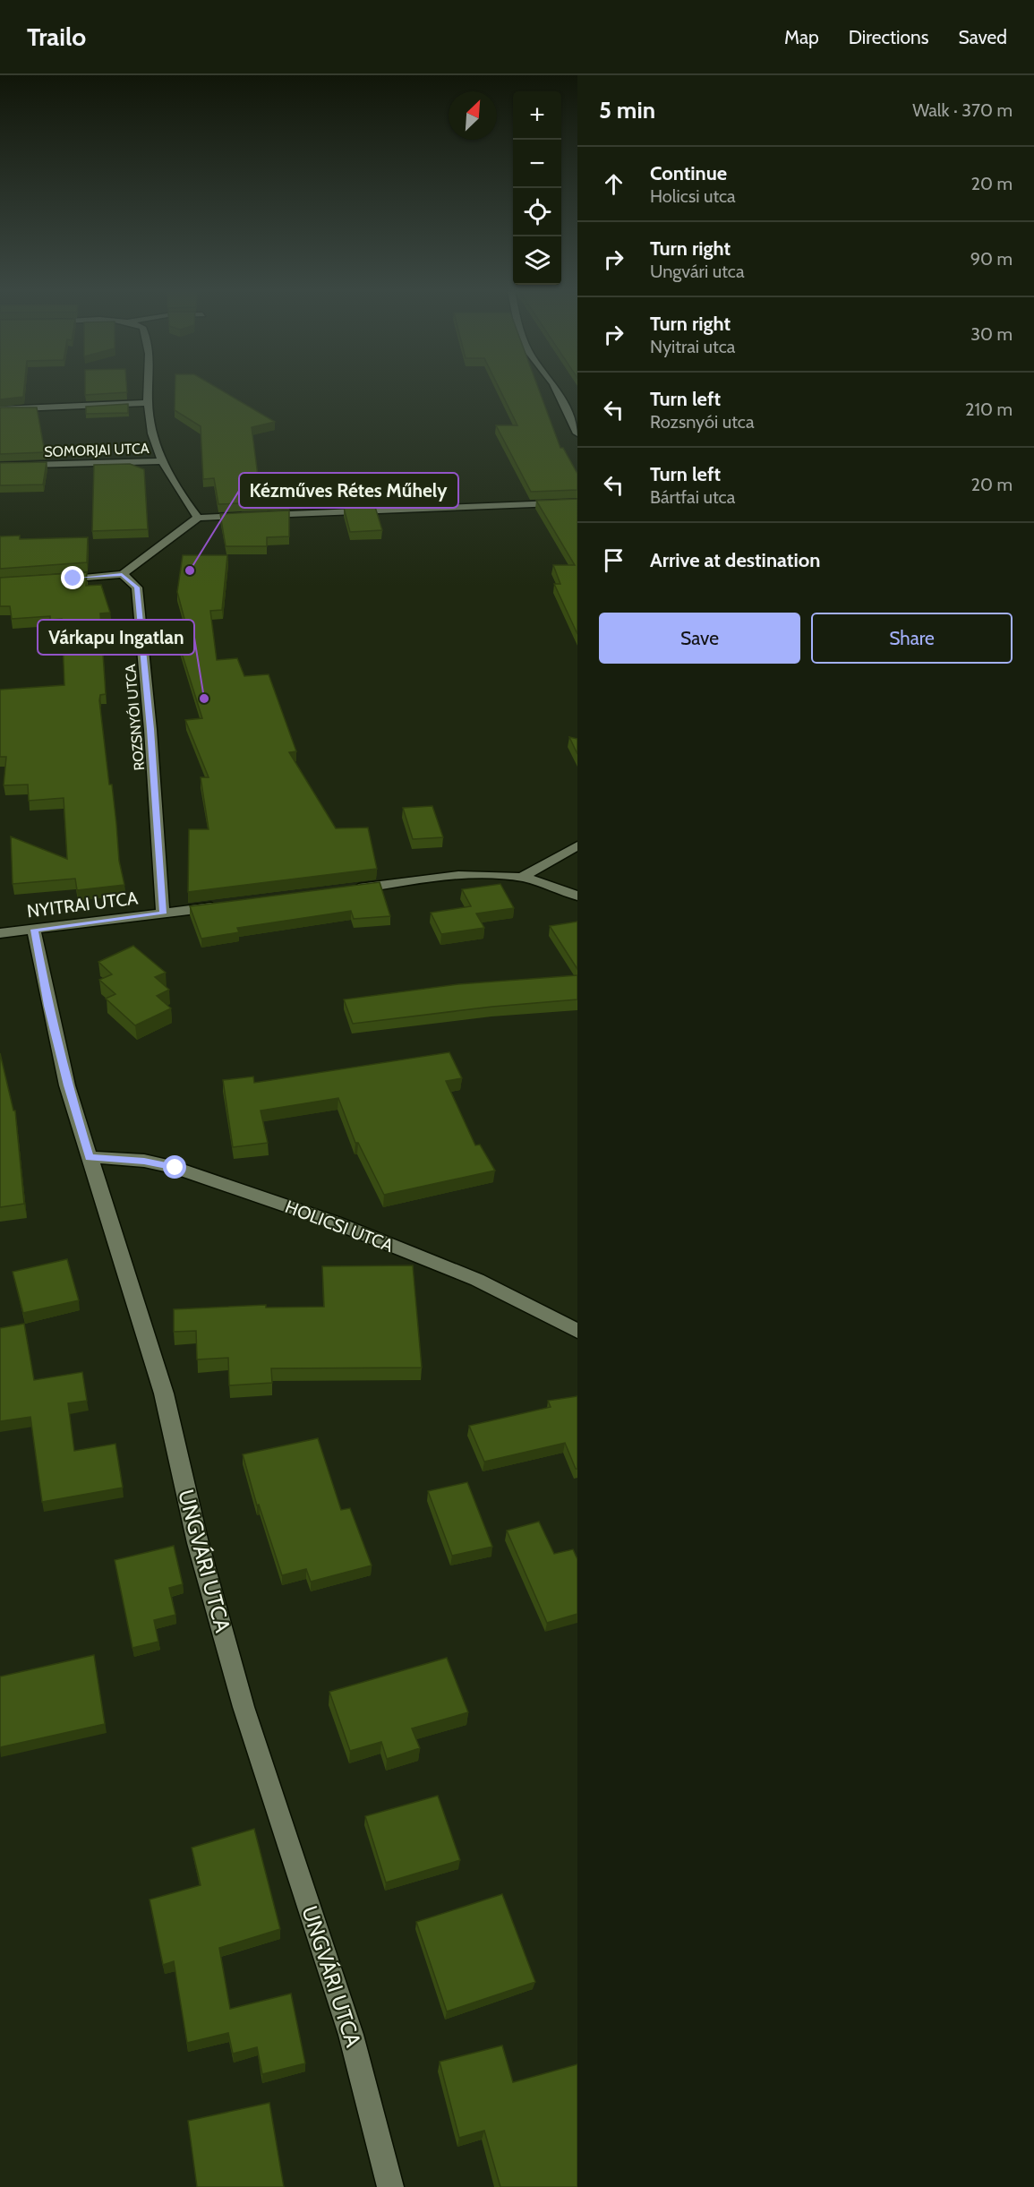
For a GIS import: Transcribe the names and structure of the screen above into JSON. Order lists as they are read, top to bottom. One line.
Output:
{"streets":{"street":["SOMORJAI UTCA","ROZSNYÓI UTCA","NYITRAI UTCA","HOLICSI UTCA","UNGVÁRI UTCA"]},"crossings":[["ROZSNYÓI UTCA","NYITRAI UTCA"],["NYITRAI UTCA","UNGVÁRI UTCA"],["HOLICSI UTCA","UNGVÁRI UTCA"]],"places":["Kézműves Rétes Műhely","Várkapu Ingatlan"],"north":"top right","page":{"header":"Trailo","nav":["Map","Directions","Saved"],"heading":["5 min","Walk · 370 m"],"map_buttons":["+","−"],"list":[["Continue","Holicsi utca","20 m"],["Turn right","Ungvári utca","90 m"],["Turn right","Nyitrai utca","30 m"],["Turn left","Rozsnyói utca","210 m"],["Turn left","Bártfai utca","20 m"],"Arrive at destination"],"buttons":["Save","Share"]}}
